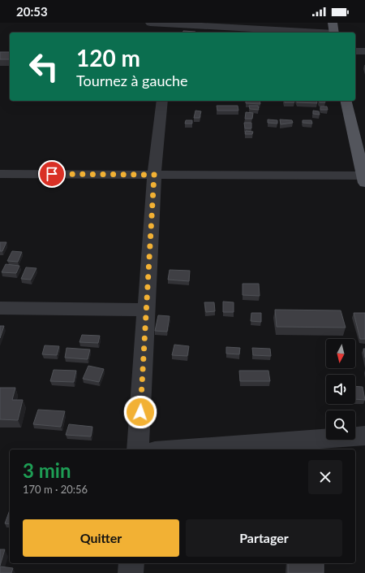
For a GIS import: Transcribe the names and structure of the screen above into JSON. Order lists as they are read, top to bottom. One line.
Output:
{"north":"bottom","page":{"status":"20:53","turn":["120 m","Tournez à gauche"],"heading":["3 min","170 m · 20:56"],"buttons":["Quitter","Partager"]}}
